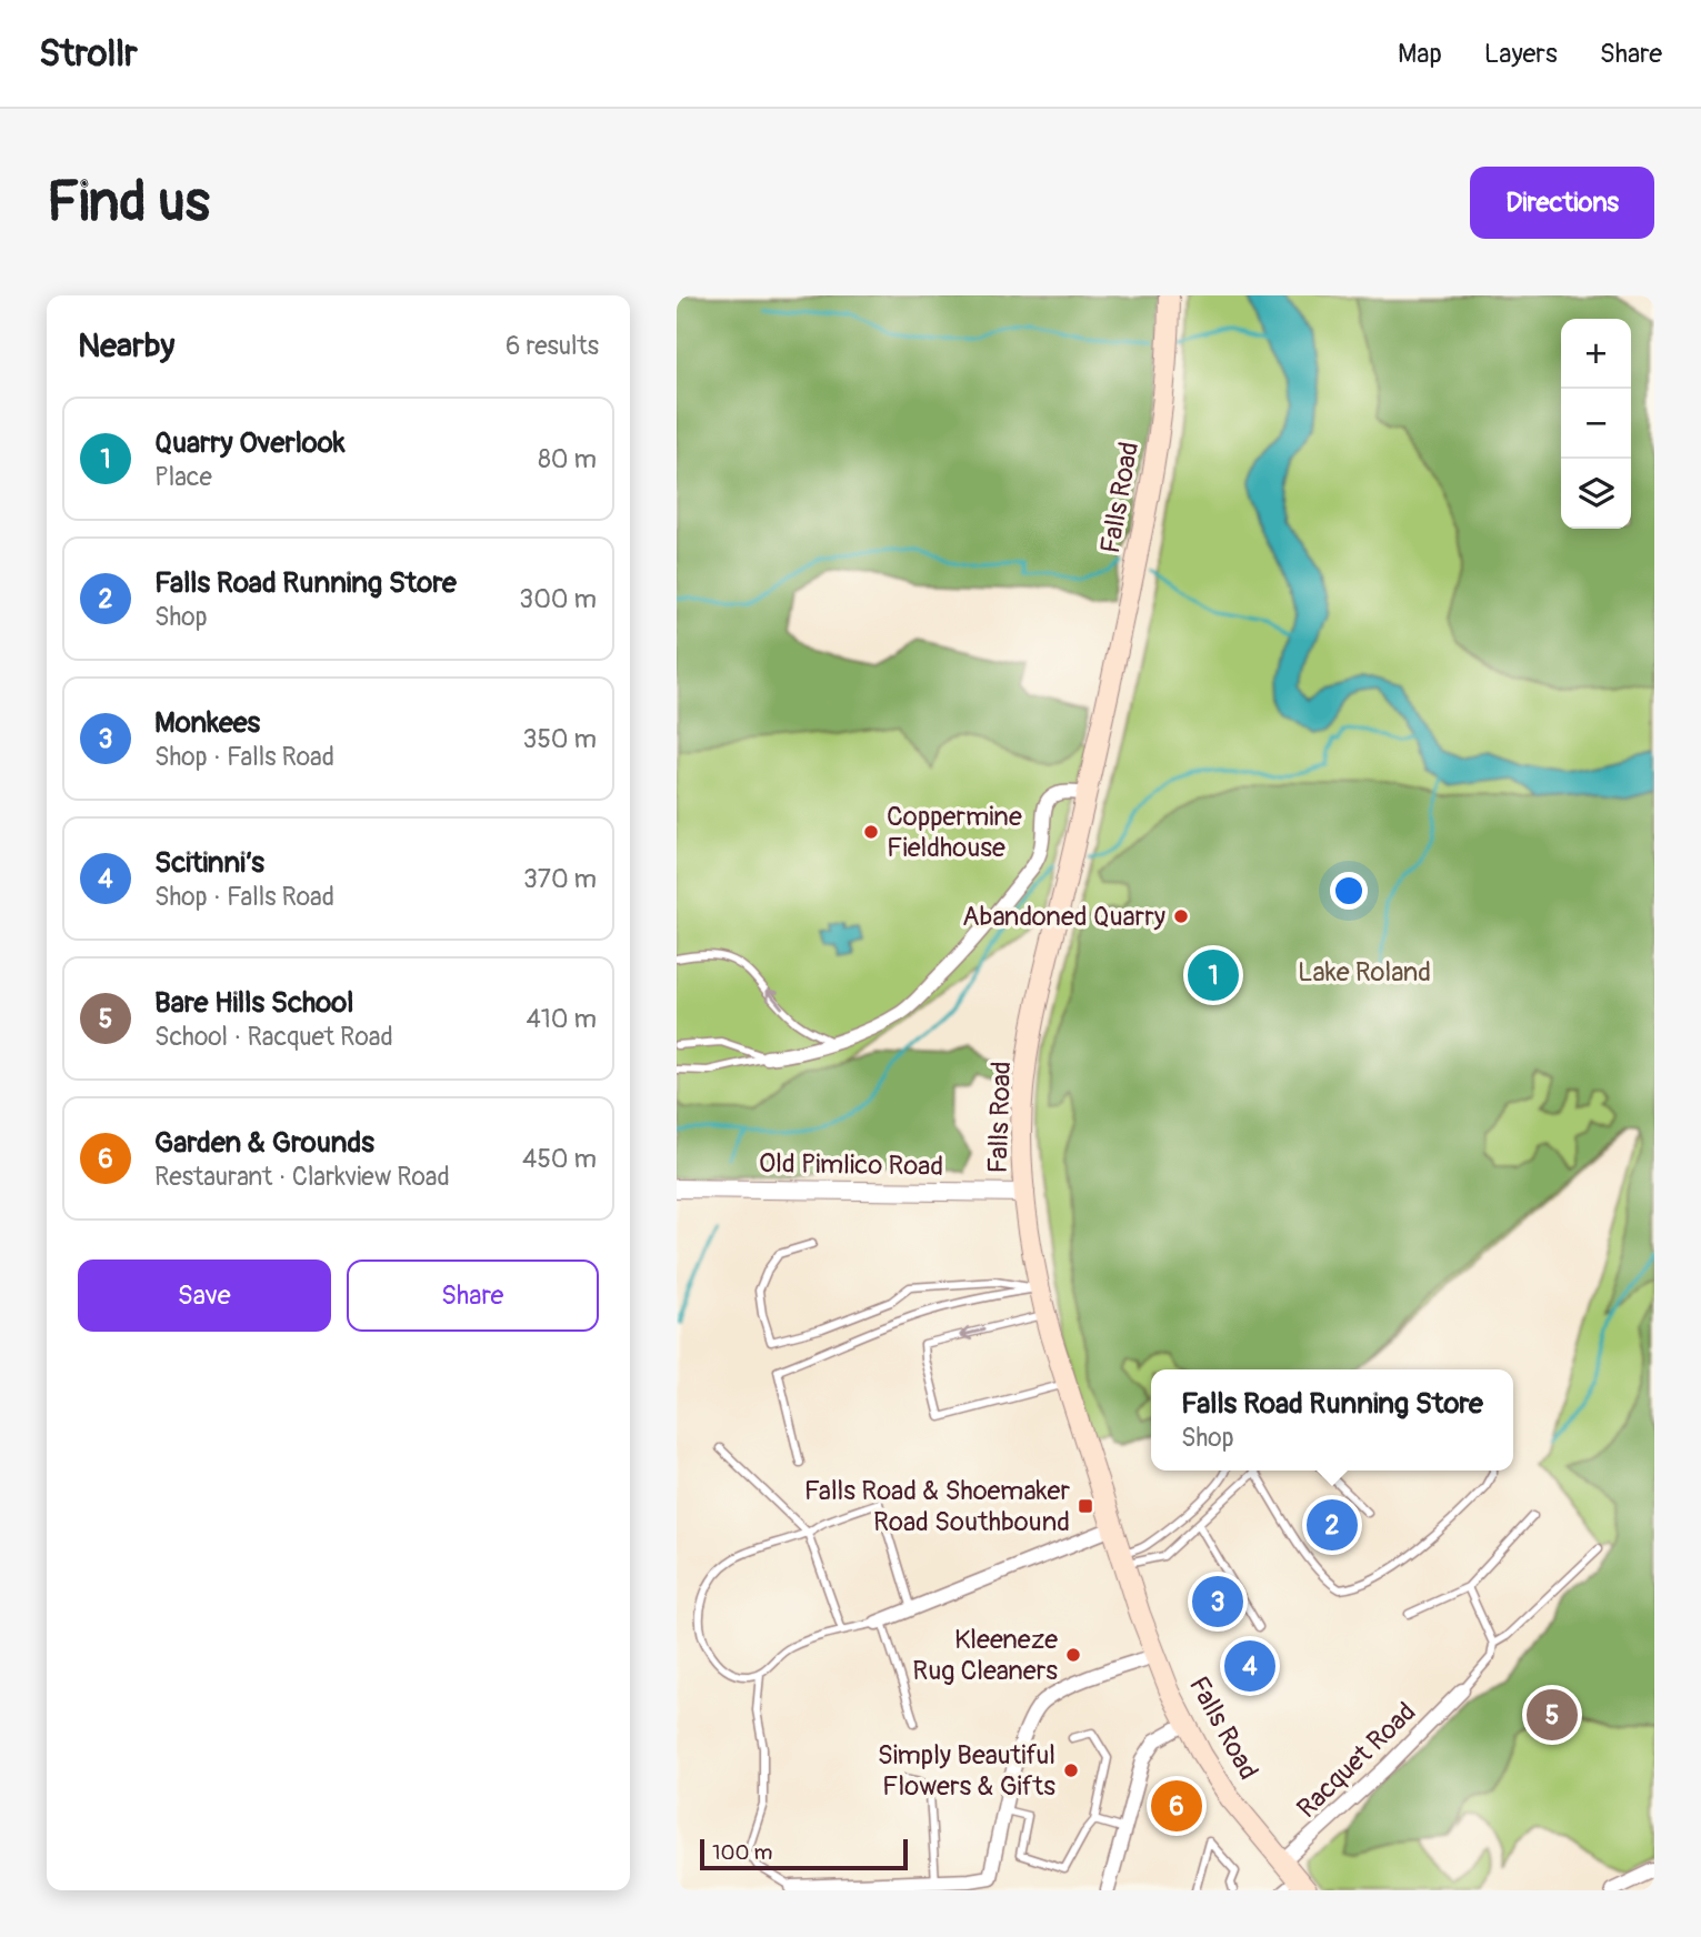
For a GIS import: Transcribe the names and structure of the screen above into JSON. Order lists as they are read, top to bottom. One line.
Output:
{"streets":{"main road":["Falls Road"],"street":["Old Pimlico Road","Racquet Road"]},"crossings":[["Falls Road","Old Pimlico Road"],["Falls Road","Racquet Road"]],"parks":["Lake Roland"],"places":{"other":["Coppermine Fieldhouse","Abandoned Quarry","Kleeneze Rug Cleaners","Simply Beautiful Flowers & Gifts"],"transit":["Falls Road & Shoemaker Road Southbound"]},"scale_bar":"100 m","page":{"header":"Strollr","nav":["Map","Layers","Share"],"buttons":["Directions",["Save","Share"]],"title":"Find us","heading":["Nearby","6 results"],"map_buttons":["+","−"],"list":[{"mark":"1","name":"Quarry Overlook","note":"Place","value":"80 m"},{"mark":"2","name":"Falls Road Running Store","note":"Shop","value":"300 m"},{"mark":"3","name":"Monkees","note":"Shop · Falls Road","value":"350 m"},{"mark":"4","name":"Scitinni’s","note":"Shop · Falls Road","value":"370 m"},{"mark":"5","name":"Bare Hills School","note":"School · Racquet Road","value":"410 m"},{"mark":"6","name":"Garden & Grounds","note":"Restaurant · Clarkview Road","value":"450 m"}],"pins":["1","2","3","4","5","6"],"popup":["Falls Road Running Store","Shop"],"scale":"100 m"}}
